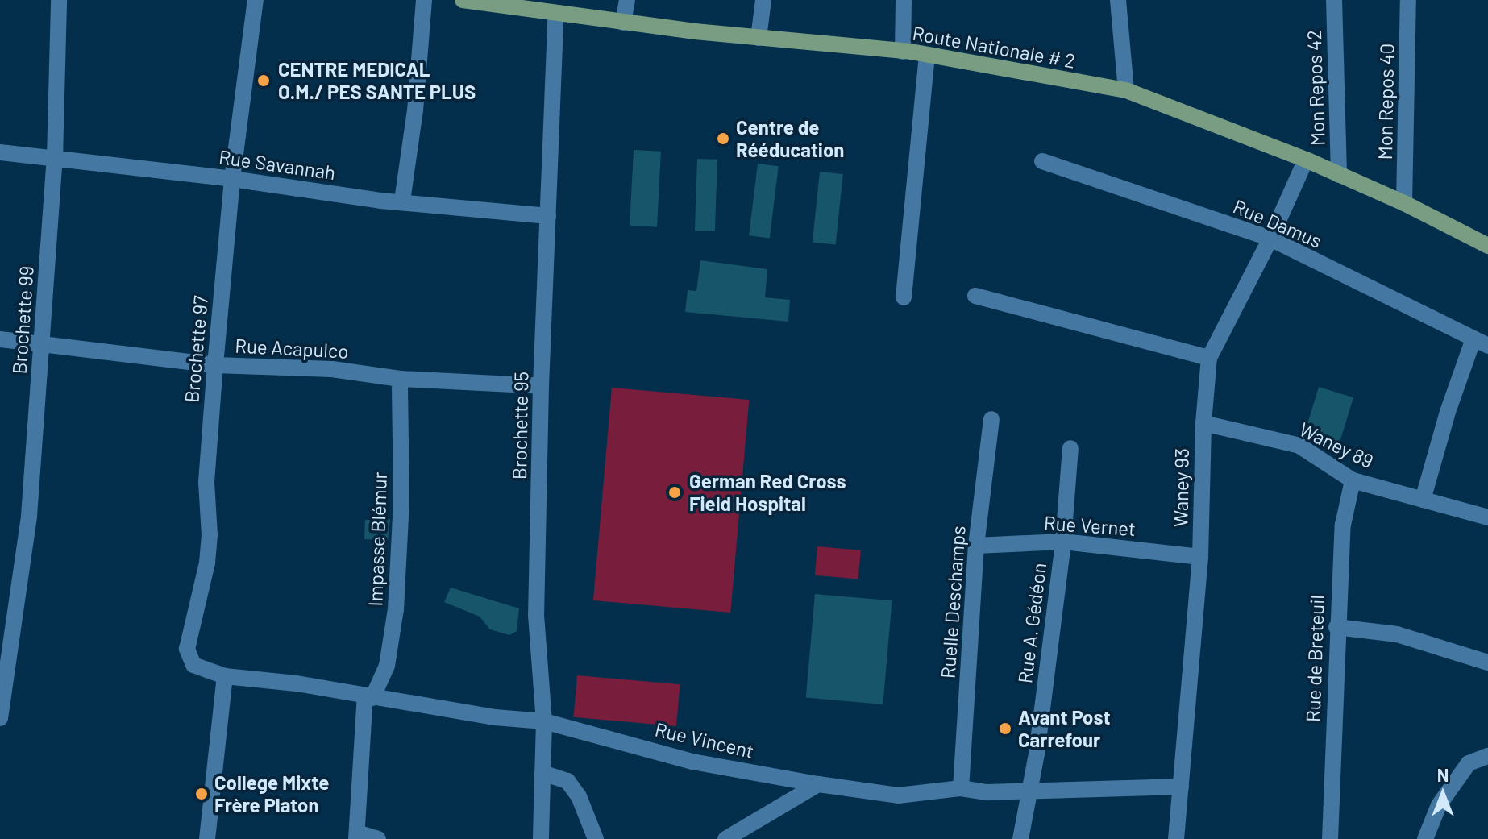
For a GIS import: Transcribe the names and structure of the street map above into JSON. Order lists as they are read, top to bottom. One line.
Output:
{"streets":{"main road":["Route Nationale # 2"],"street":["Mon Repos 42","Mon Repos 40","Rue Savannah","Rue Damus","Brochette 99","Rue Acapulco","Brochette 97","Brochette 95","Waney 89","Waney 93","Rue Vernet","Impasse Blémur","Ruelle Deschamps","Rue A. Gédéon","Rue de Breteuil","Rue Vincent"]},"crossings":[["Route Nationale # 2","Mon Repos 42"],["Route Nationale # 2","Mon Repos 40"],["Route Nationale # 2","Brochette 95"],["Route Nationale # 2","Waney 93"],["Rue Savannah","Brochette 99"],["Rue Savannah","Brochette 97"],["Rue Savannah","Brochette 95"],["Rue Damus","Waney 93"],["Brochette 99","Rue Acapulco"],["Rue Acapulco","Brochette 97"],["Rue Acapulco","Brochette 95"],["Rue Acapulco","Impasse Blémur"],["Brochette 97","Rue Vincent"],["Brochette 95","Rue Vincent"],["Waney 89","Waney 93"],["Waney 89","Rue de Breteuil"],["Waney 93","Rue Vernet"],["Waney 93","Rue Vincent"],["Rue Vernet","Ruelle Deschamps"],["Rue Vernet","Rue A. Gédéon"],["Impasse Blémur","Rue Vincent"],["Ruelle Deschamps","Rue Vincent"],["Rue A. Gédéon","Rue Vincent"]],"places":["CENTRE MEDICAL O.M./ PES SANTE PLUS","Centre de Rééducation","German Red Cross Field Hospital","Avant Post Carrefour","College Mixte Frère Platon"],"north":"top"}
